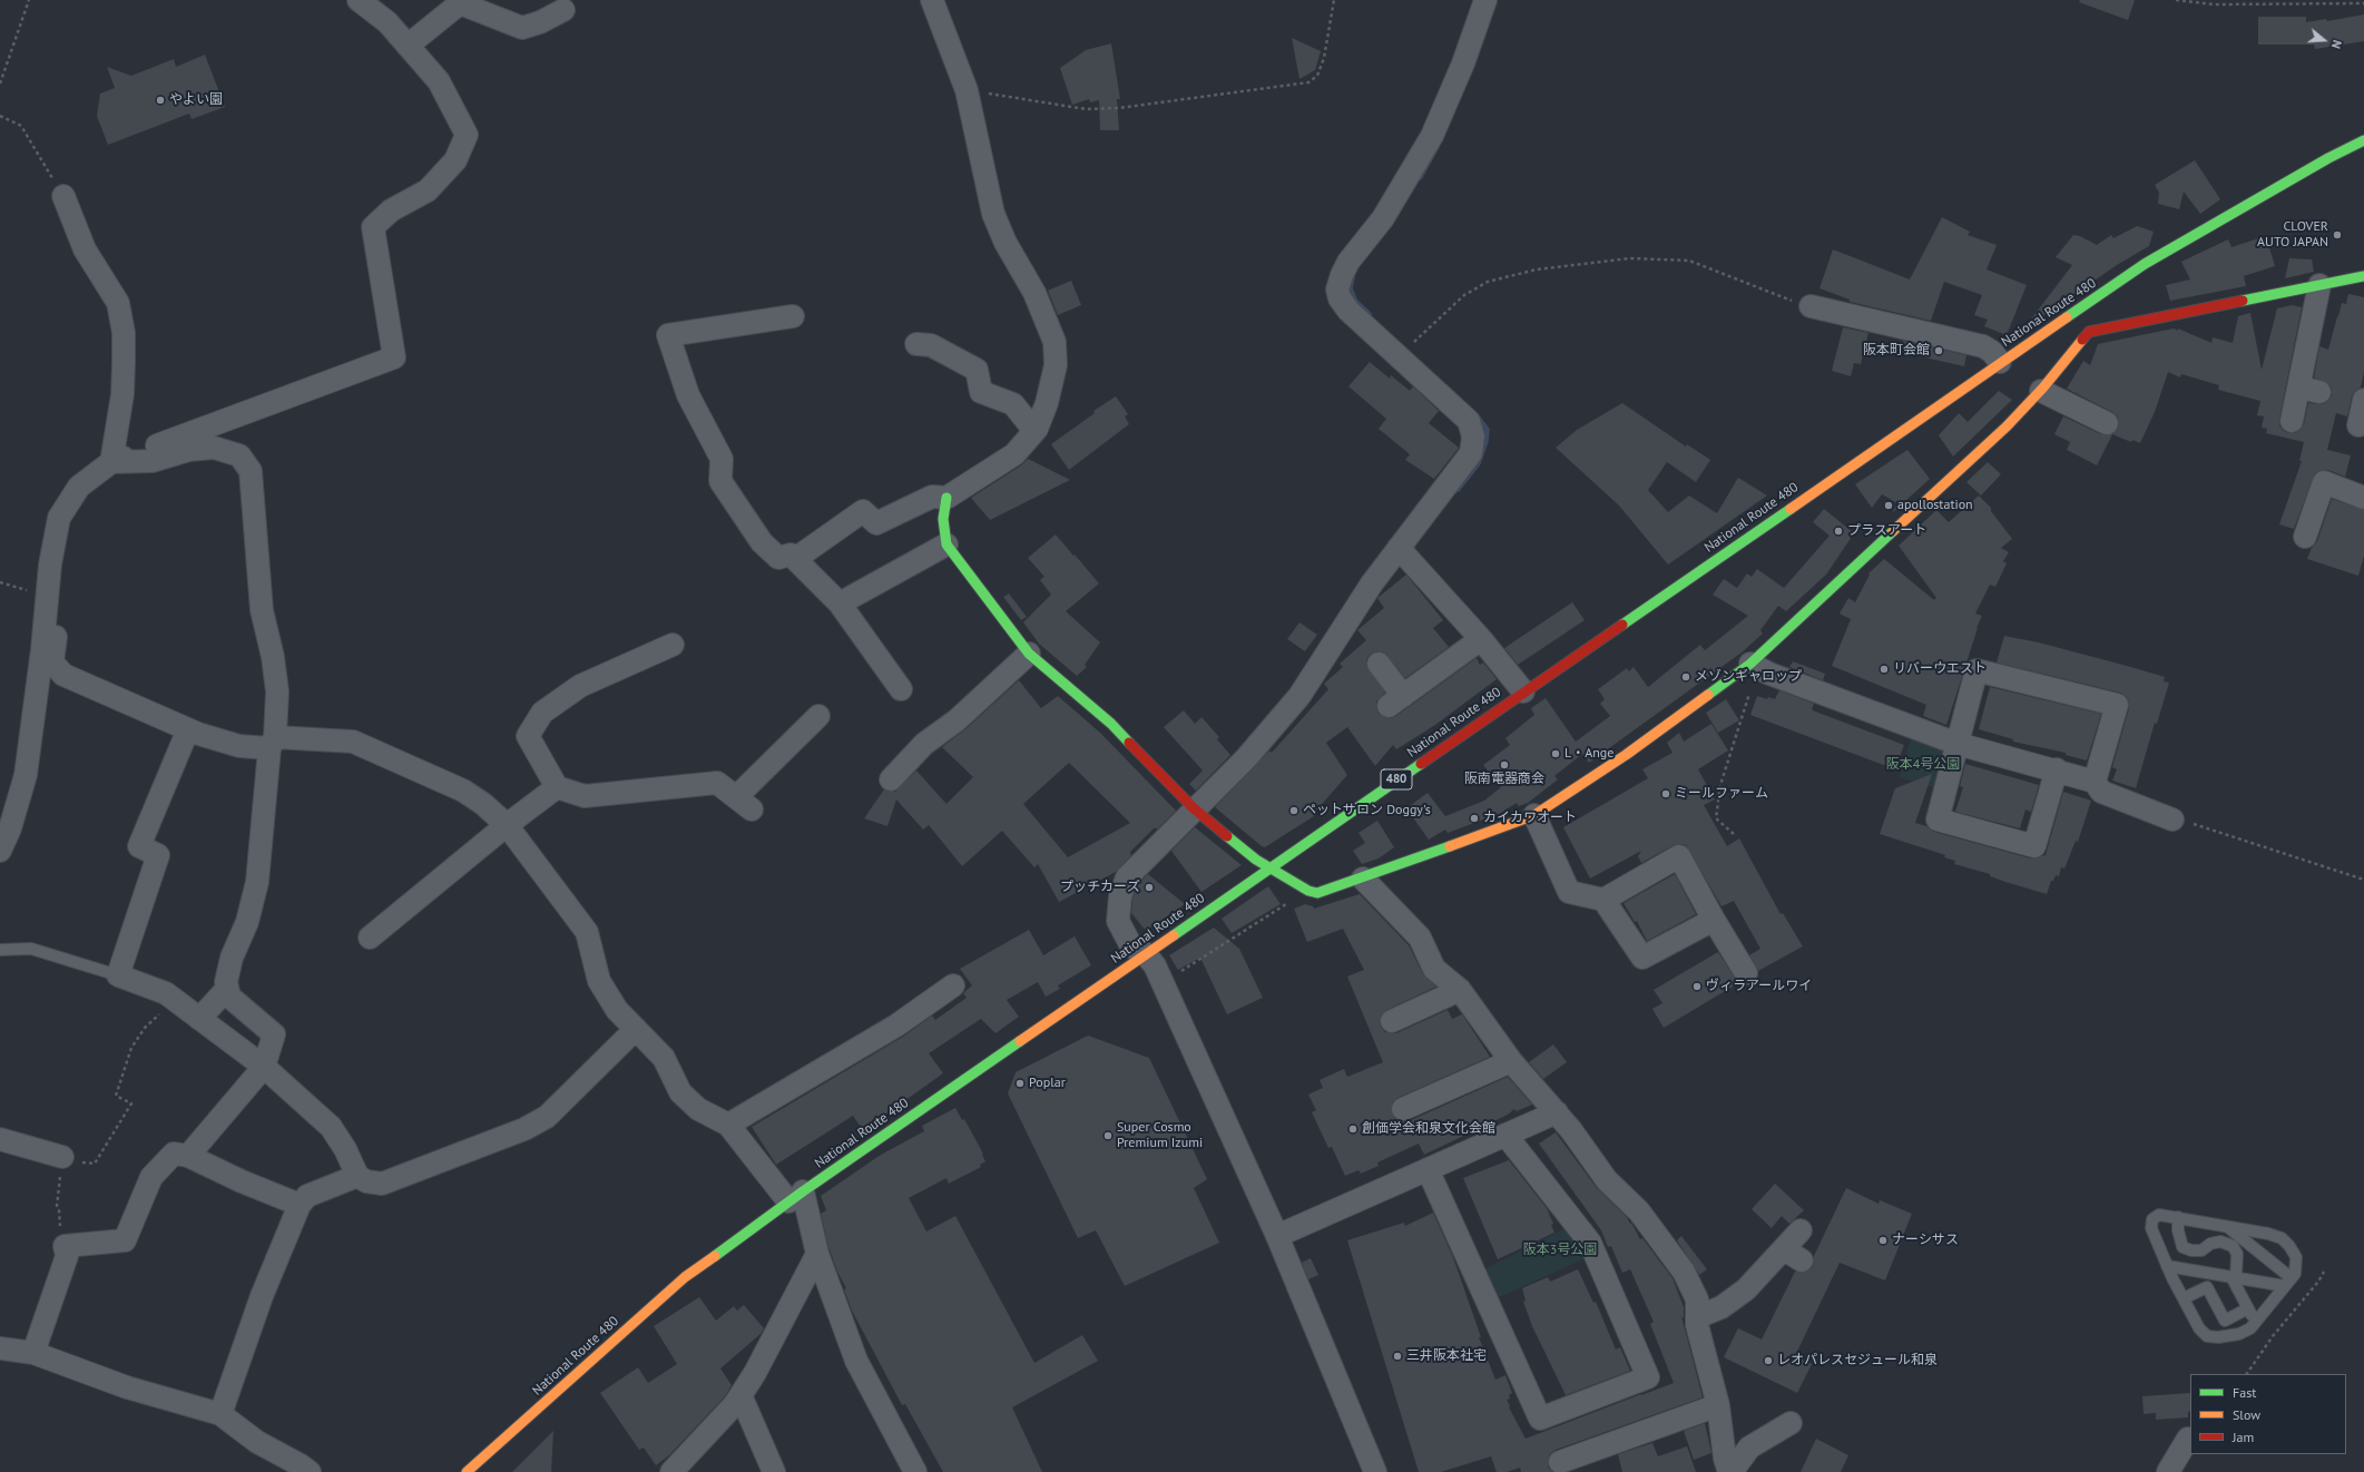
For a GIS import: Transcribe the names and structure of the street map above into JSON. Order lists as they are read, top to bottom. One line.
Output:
{"streets":{"main road":["National Route 480","480"]},"parks":["阪本4号公園","阪本3号公園"],"places":["やよい園","CLOVER AUTO JAPAN","阪本町会館","apollostation","プラスアート","リバーウエスト","メゾンギャロップ","L・Ange","阪南電器商会","ミールファーム","ペットサロン Doggy's","カイカワオート","プッチカーズ","ヴィラアールワイ","Poplar","創価学会和泉文化会館","Super Cosmo Premium Izumi","ナーシサス","三井阪本社宅","レオパレスセジュール和泉"],"legend":["Fast","Slow","Jam"],"north":"right"}
